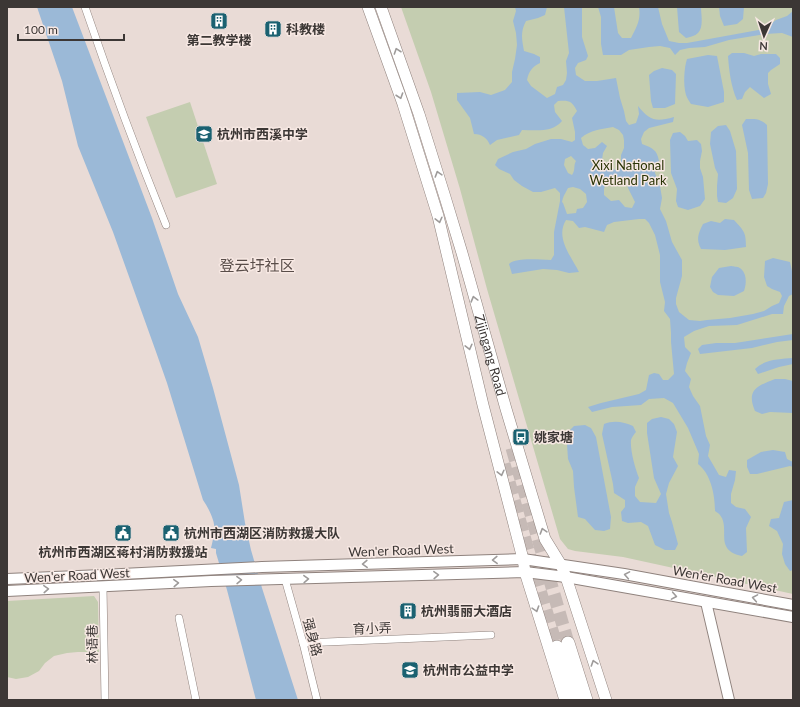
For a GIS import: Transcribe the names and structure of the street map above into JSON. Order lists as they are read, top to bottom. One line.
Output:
{"streets":{"main road":["Zijingang Road","Wen'er Road West"],"street":["育小弄","强身路","林语巷"]},"crossings":[["Zijingang Road","Wen'er Road West"],["Wen'er Road West","强身路"],["Wen'er Road West","林语巷"],["育小弄","强身路"]],"districts":["登云圩社区"],"parks":["Xixi National Wetland Park"],"places":{"building":["第二教学楼","科教楼","杭州翡丽大酒店"],"school or university":["杭州市西溪中学","杭州市公益中学"],"bus stop":["姚家塘"],"public building":["杭州市西湖区蒋村消防救援站","杭州市西湖区消防救援大队"]},"scale_bar":"100 m","north":"bottom"}
